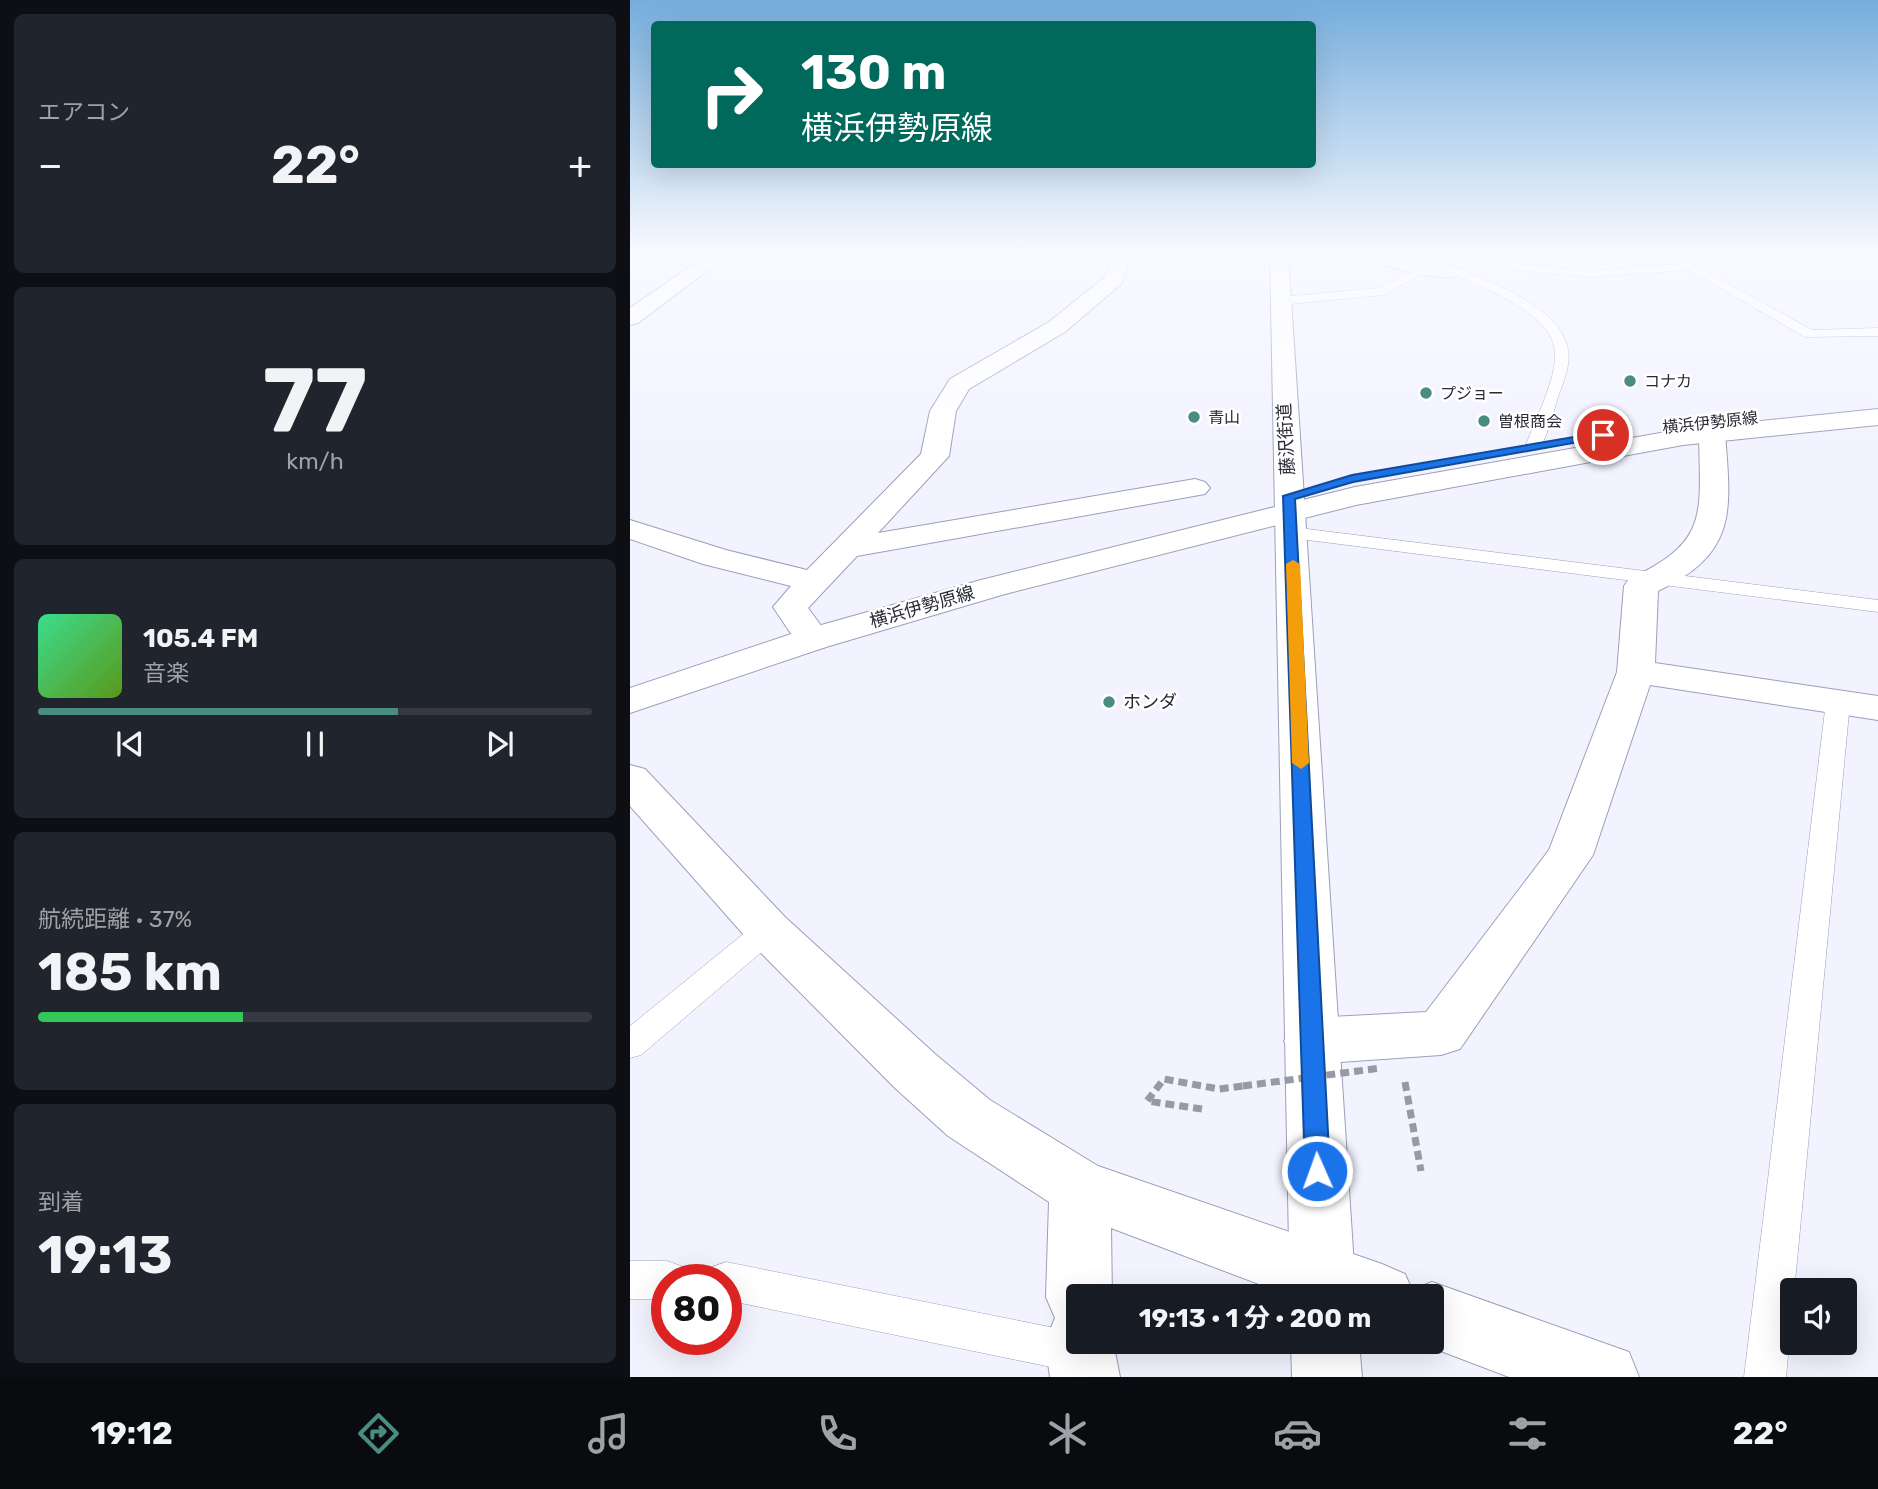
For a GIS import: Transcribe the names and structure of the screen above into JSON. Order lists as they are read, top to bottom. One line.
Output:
{"streets":{"main road":["横浜伊勢原線","藤沢街道"]},"crossings":[["横浜伊勢原線","藤沢街道"]],"places":["コナカ","プジョー","青山","曽根商会","ホンダ"],"page":{"tile":["エアコン",["77","km/h"],["航続距離 · 37%","185 km"],["到着","19:13"]],"turn":["130 m","横浜伊勢原線"],"heat":["−","22°","+"],"song":["105.4 FM","音楽"],"limit":"80","trip":"19:13 · 1 分 · 200 m","tabs":["19:12","22°"]}}
